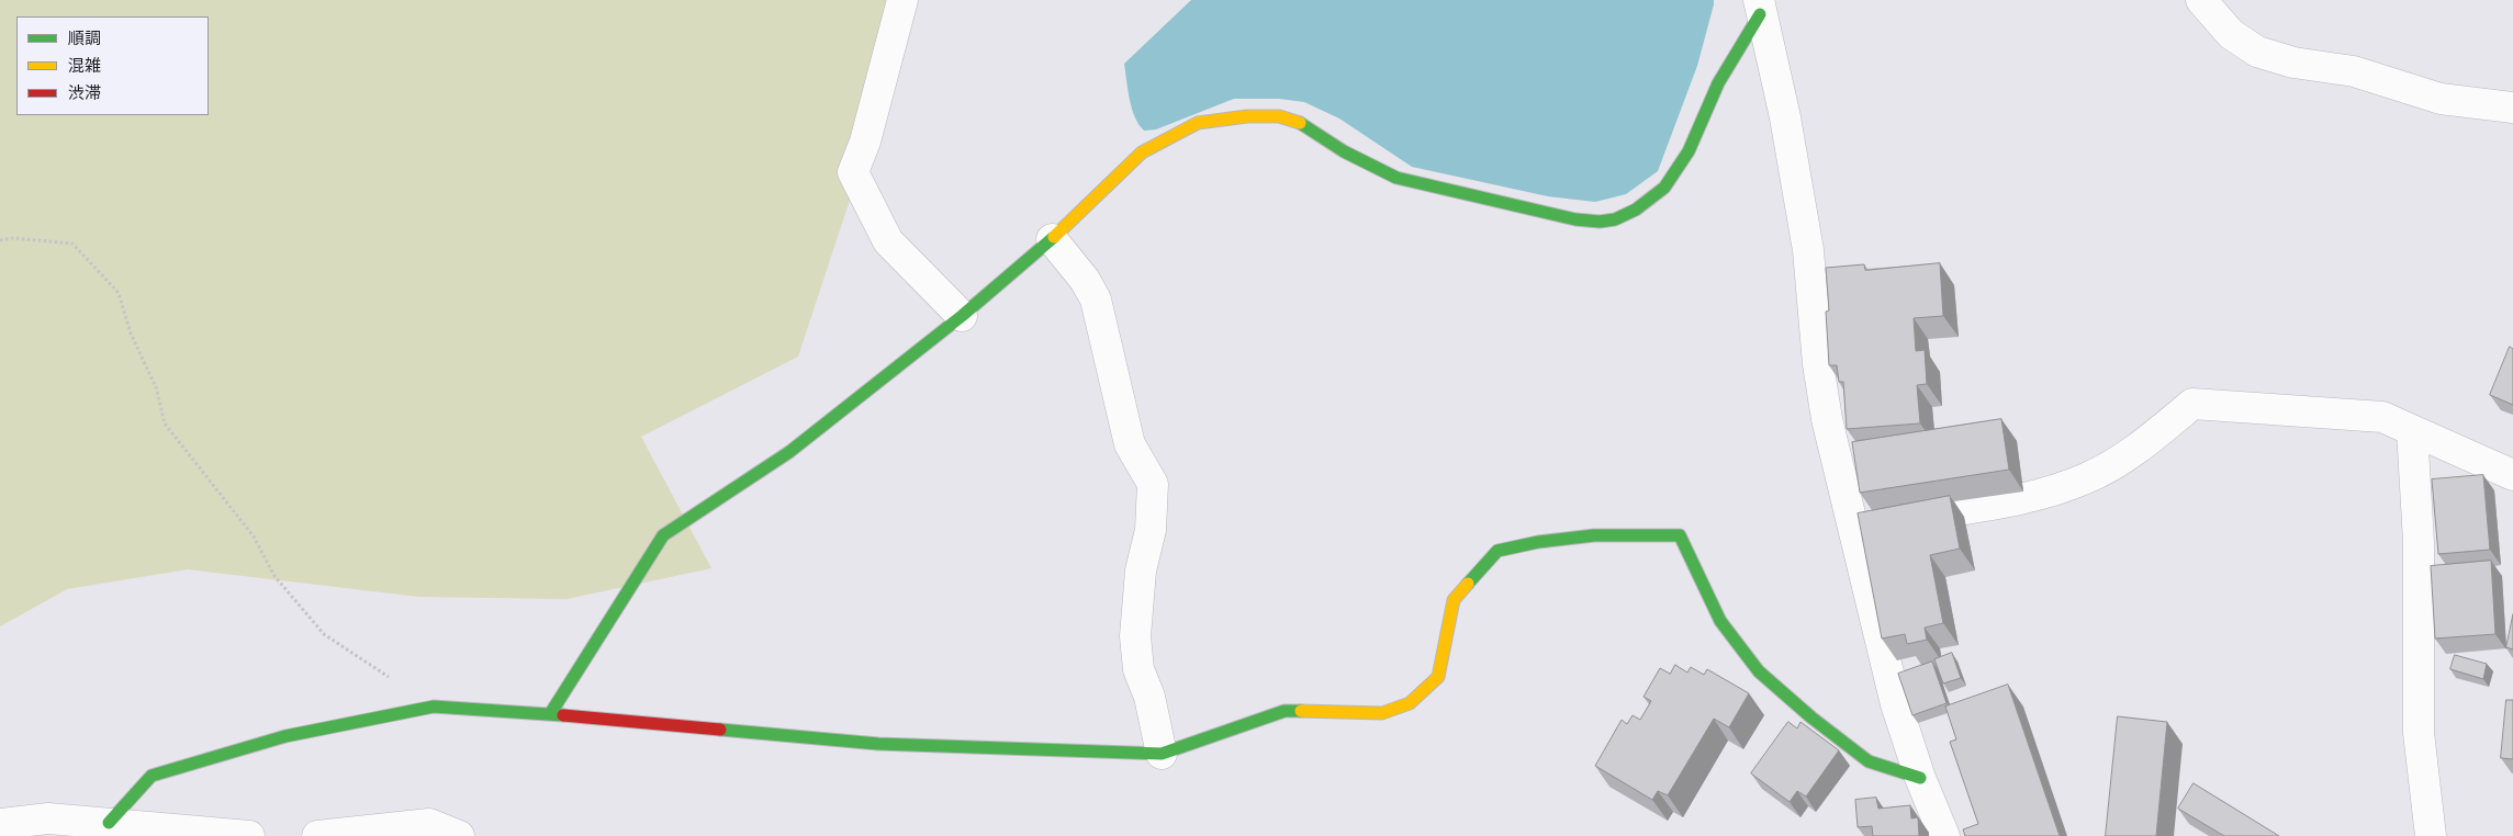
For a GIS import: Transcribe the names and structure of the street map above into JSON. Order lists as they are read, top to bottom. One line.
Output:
{"legend":["順調","混雑","渋滞"]}
